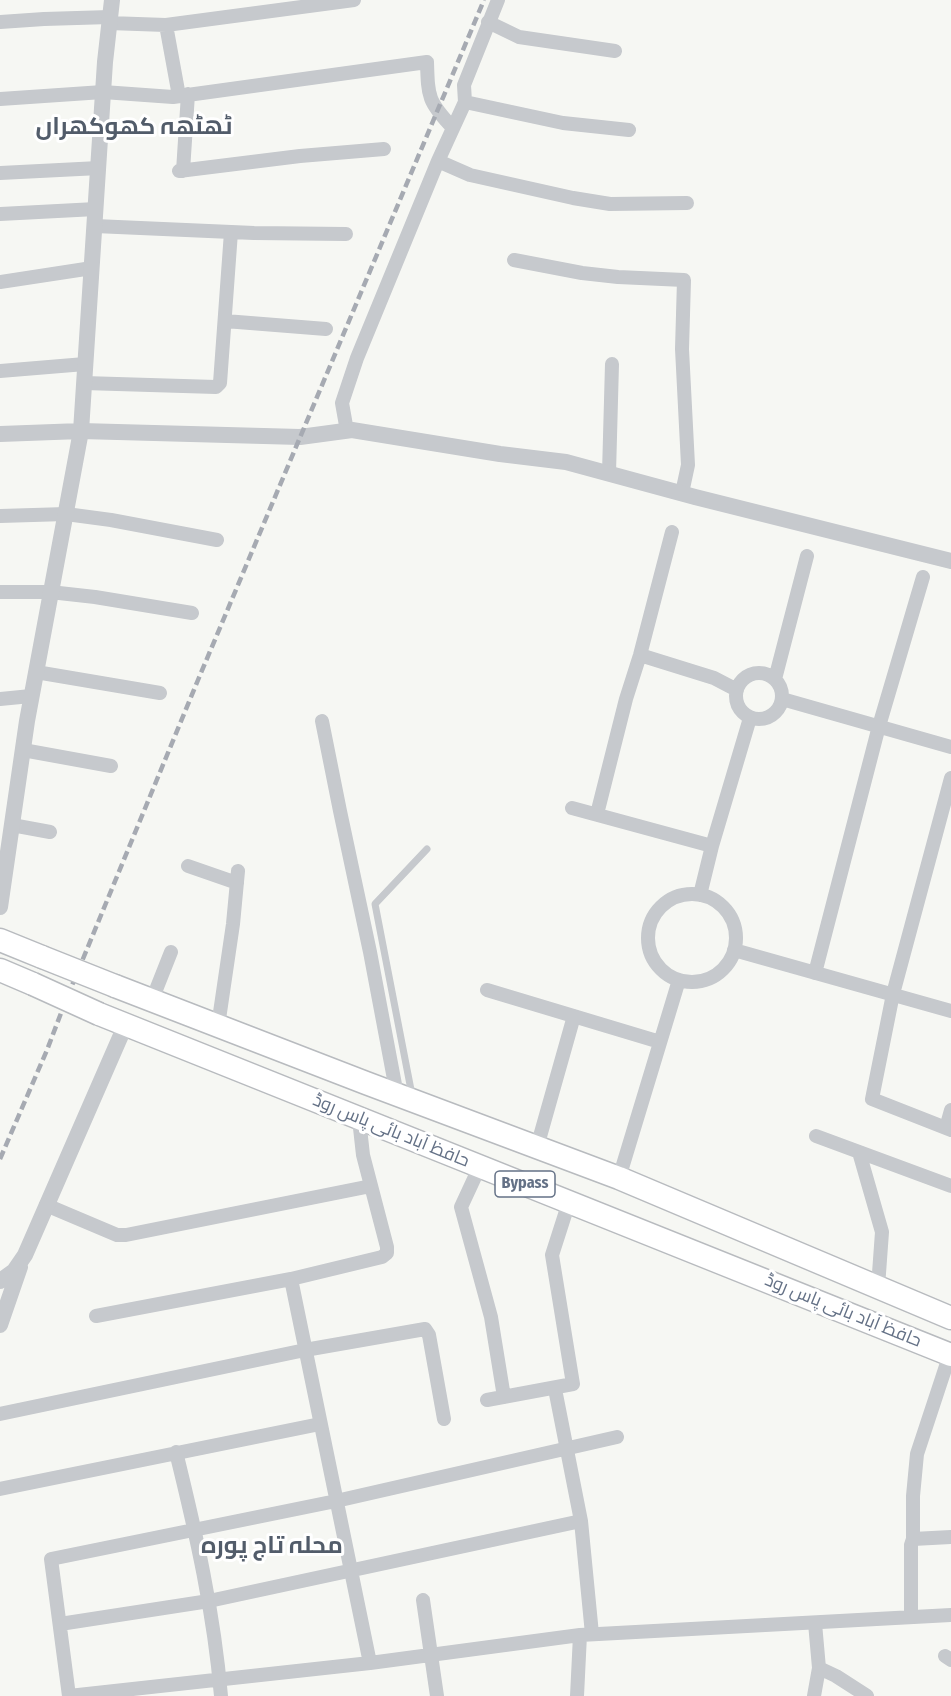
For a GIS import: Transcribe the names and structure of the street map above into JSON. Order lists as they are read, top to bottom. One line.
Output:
{"streets":{"highway":["حافظ آباد بائی پاس روڈ","Bypass"]},"districts":["ٹھٹھہ کھوکھراں","محلہ تاج پورہ"]}
